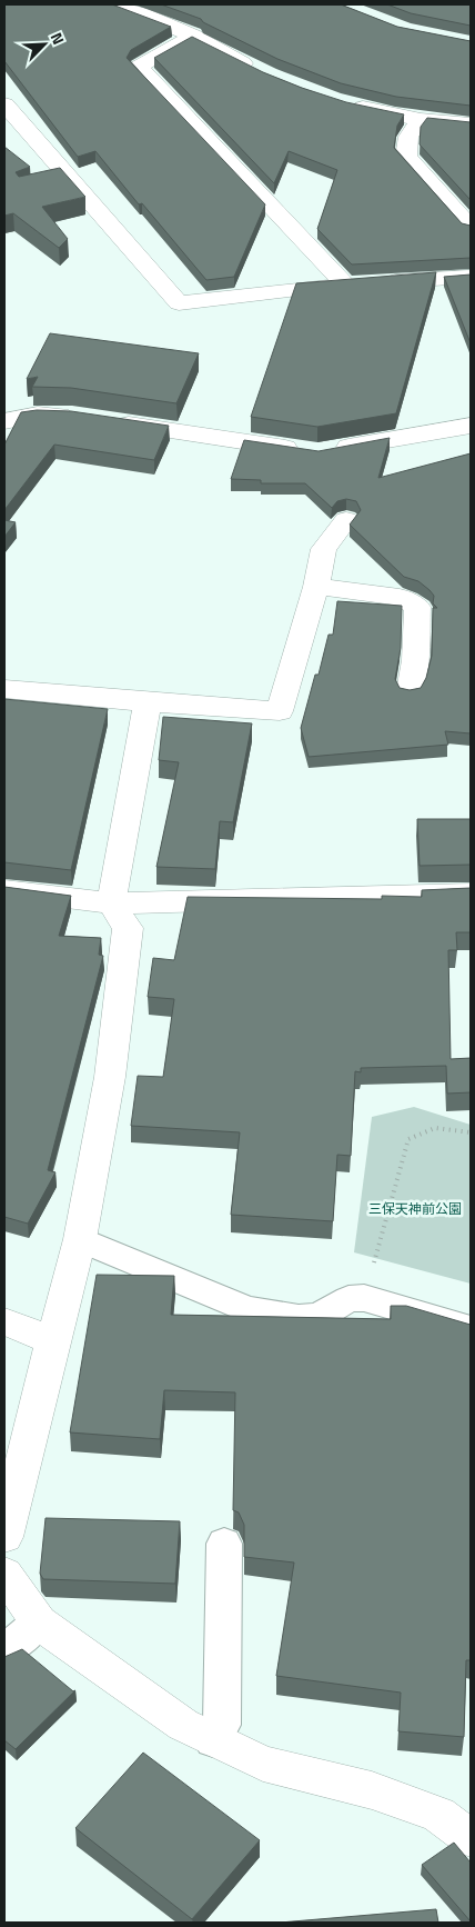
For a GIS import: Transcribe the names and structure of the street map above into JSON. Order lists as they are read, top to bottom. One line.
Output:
{"parks":["三保天神前公園"],"north":"top right"}
